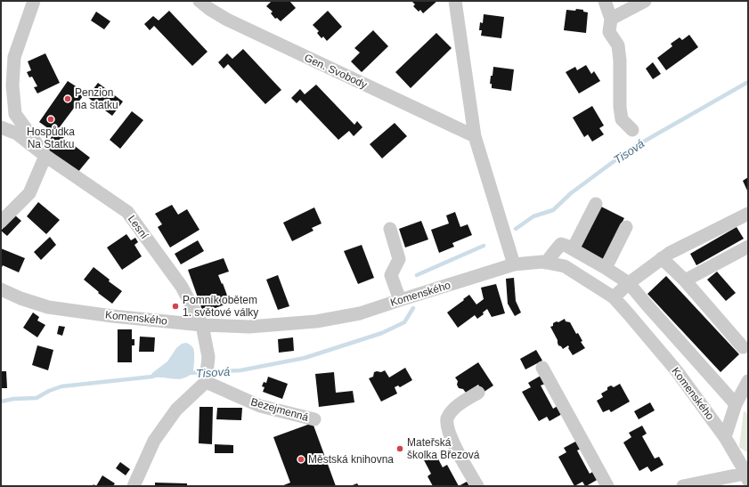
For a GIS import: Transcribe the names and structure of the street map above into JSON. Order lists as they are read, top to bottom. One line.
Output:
{"streets":{"street":["Gen. Svobody","Lesní","Komenského","Bezejmenná"]},"crossings":[["Lesní","Komenského"]],"water":["Tisová"],"places":["Penzion na statku","Hospůdka Na Statku","Pomník obětem 1. světové války","Mateřská školka Březová","Městská knihovna"]}
